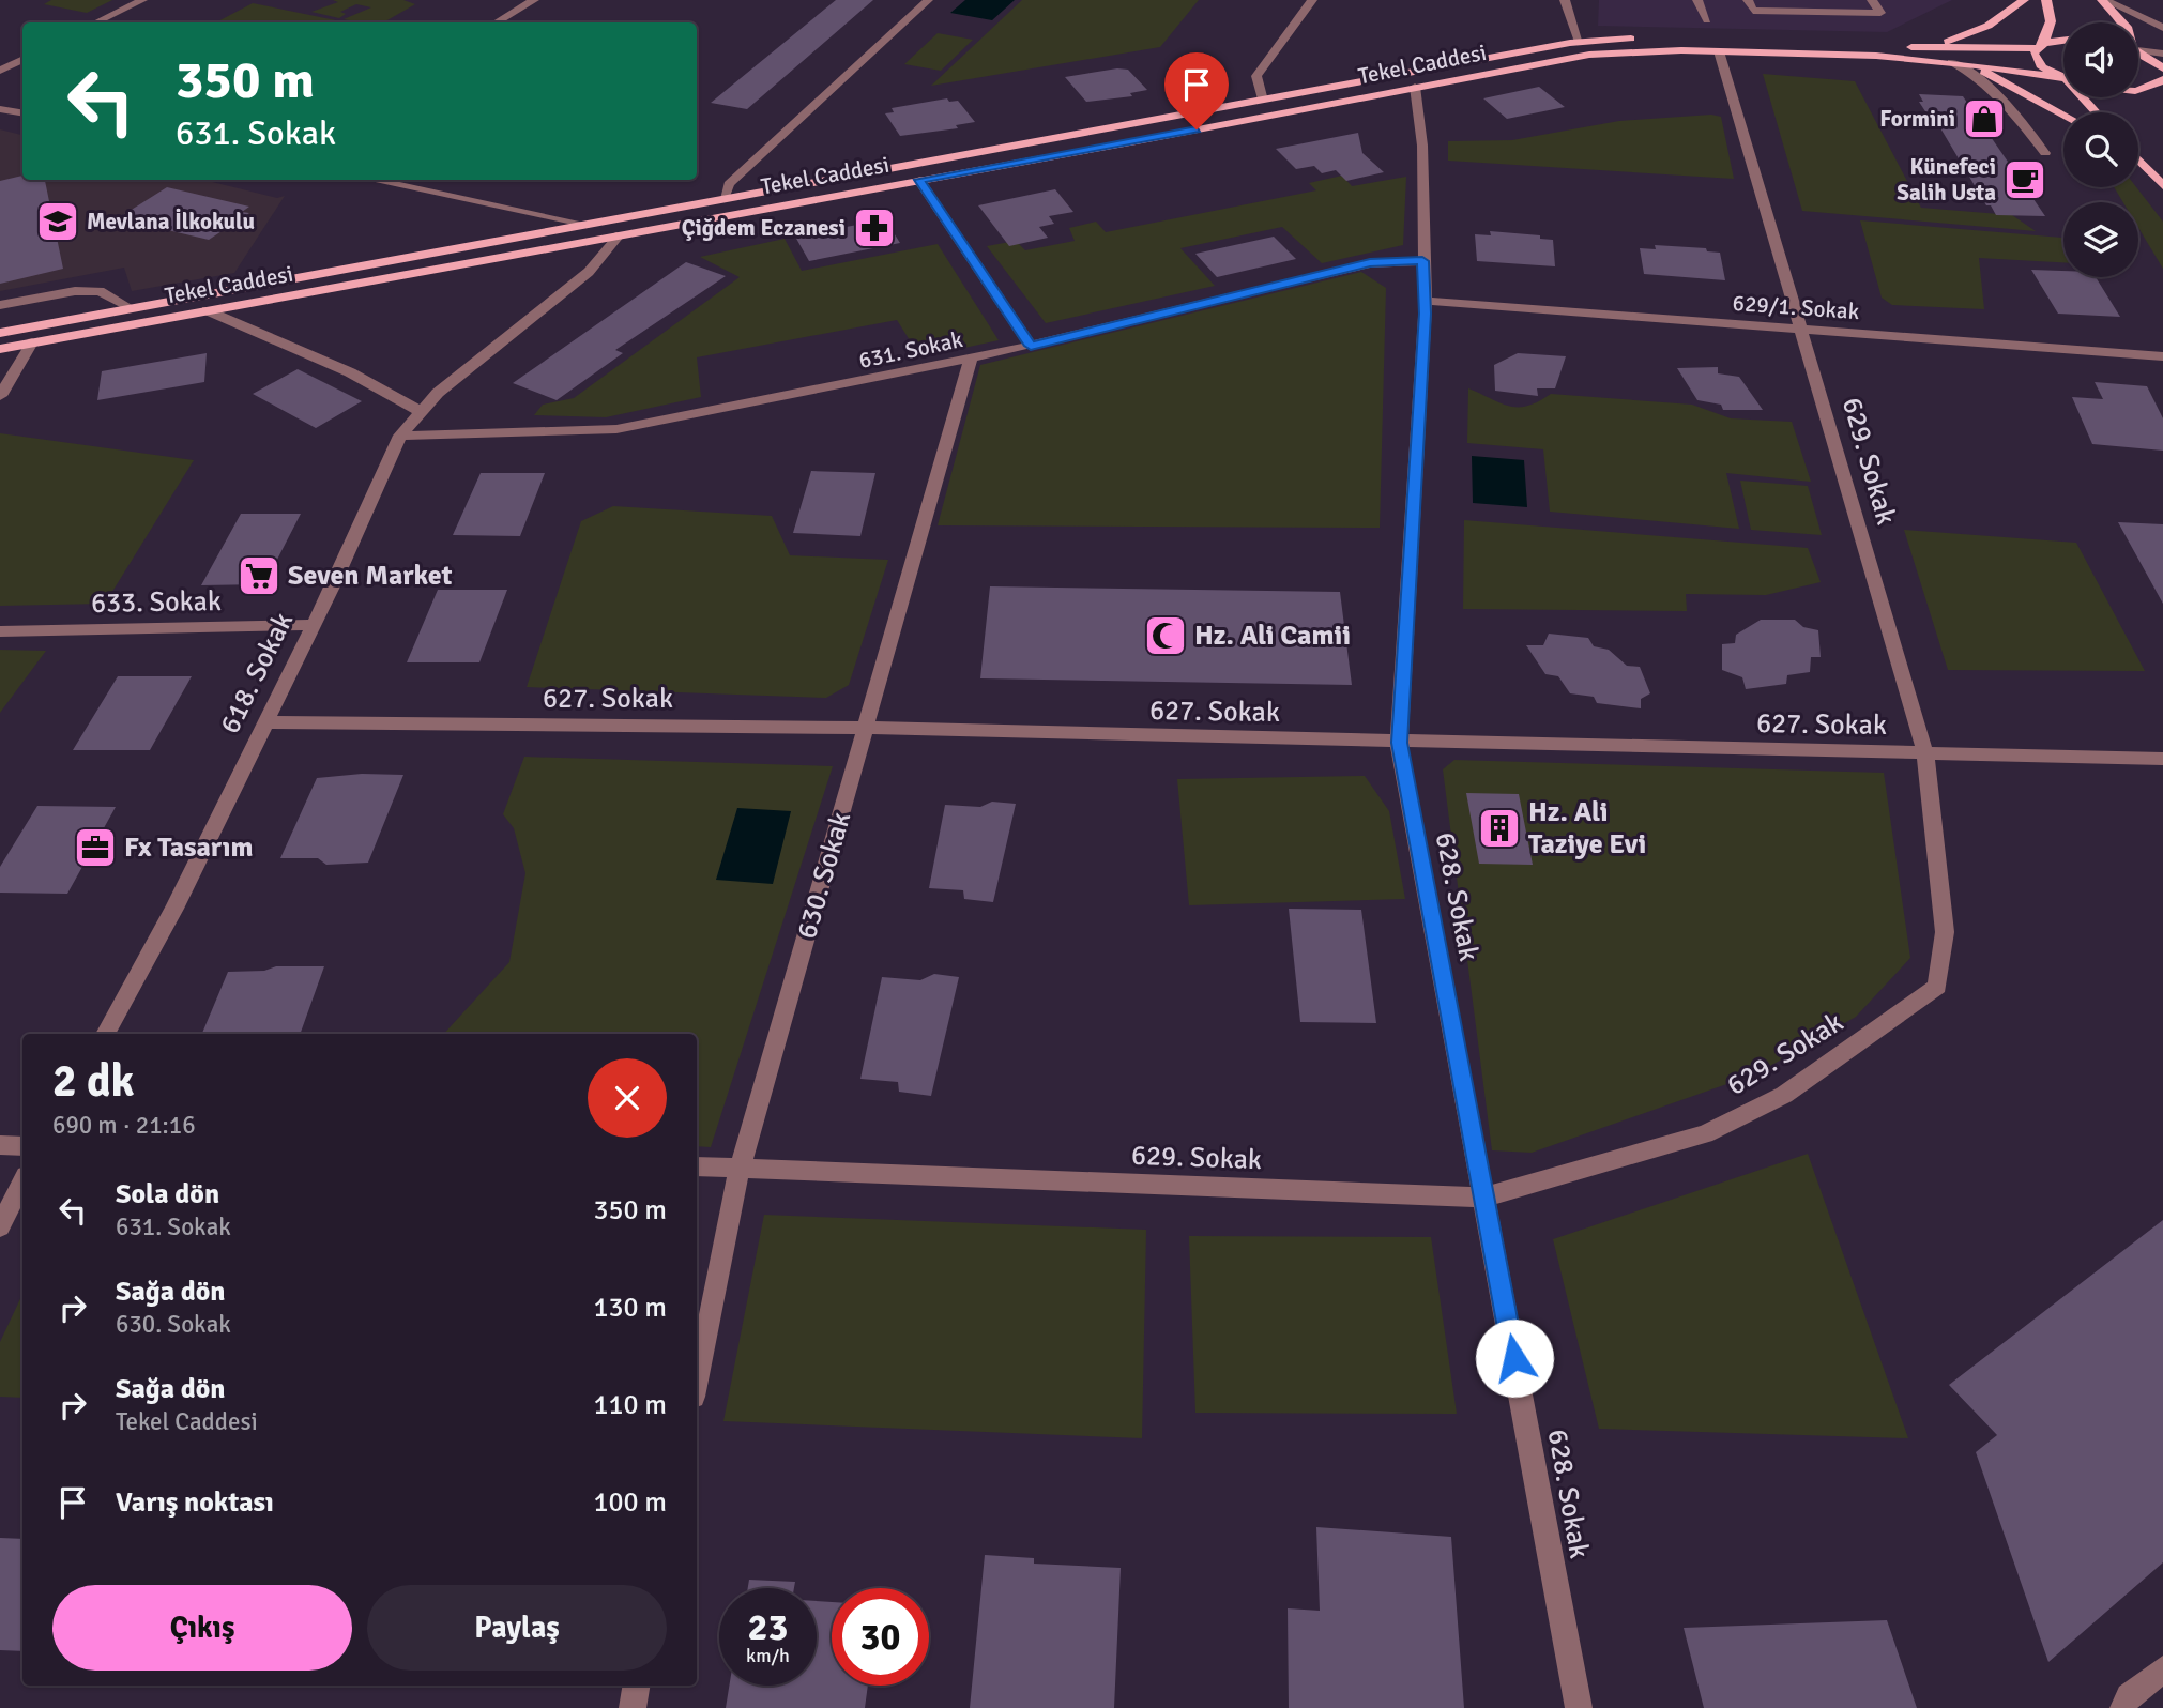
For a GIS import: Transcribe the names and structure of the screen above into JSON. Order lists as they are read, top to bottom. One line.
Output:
{"streets":{"main road":["Tekel Caddesi"],"street":["629/1. Sokak","631. Sokak","629. Sokak","633. Sokak","618. Sokak","627. Sokak","630. Sokak","628. Sokak"]},"crossings":[["Tekel Caddesi","629. Sokak"],["Tekel Caddesi","618. Sokak"],["Tekel Caddesi","628. Sokak"],["629/1. Sokak","629. Sokak"],["629/1. Sokak","628. Sokak"],["631. Sokak","618. Sokak"],["631. Sokak","630. Sokak"],["631. Sokak","628. Sokak"],["629. Sokak","627. Sokak"],["629. Sokak","630. Sokak"],["629. Sokak","628. Sokak"],["633. Sokak","618. Sokak"],["618. Sokak","627. Sokak"],["627. Sokak","630. Sokak"],["627. Sokak","628. Sokak"]],"places":{"shop":["Formini"],"cafe":["Künefeci Salih Usta"],"school or university":["Mevlana İlkokulu"],"pharmacy":["Çiğdem Eczanesi"],"supermarket":["Seven Market"],"mosque":["Hz. Ali Camii"],"building":["Hz. Ali Taziye Evi"],"office":["Fx Tasarım"]},"page":{"turn":["350 m","631. Sokak"],"heading":["2 dk","690 m · 21:16"],"list":[{"name":"Sola dön","note":"631. Sokak","value":"350 m"},{"name":"Sağa dön","note":"630. Sokak","value":"130 m"},{"name":"Sağa dön","note":"Tekel Caddesi","value":"110 m"},{"name":"Varış noktası","value":"100 m"}],"buttons":["Çıkış","Paylaş"],"speed":"23 km/h","limit":"30"}}
